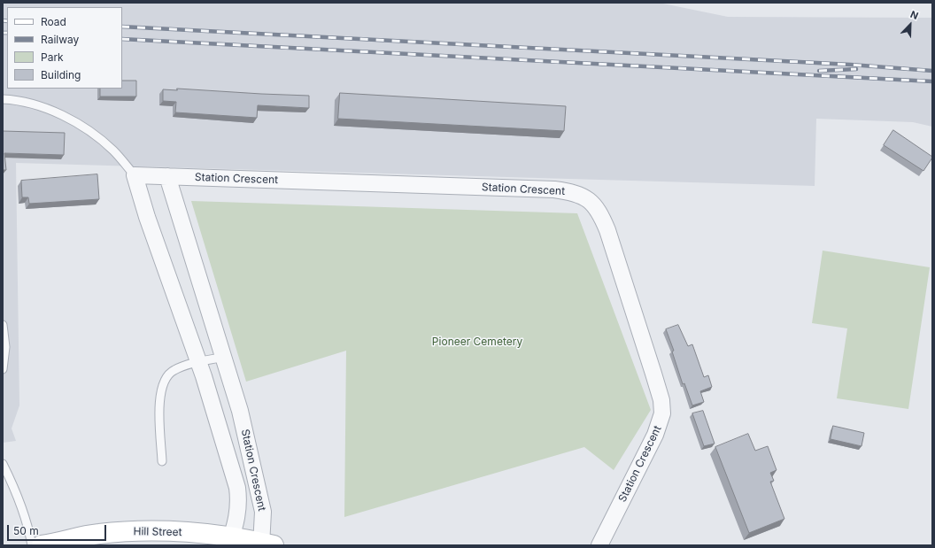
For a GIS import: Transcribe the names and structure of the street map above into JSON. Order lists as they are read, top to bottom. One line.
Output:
{"streets":{"street":["Station Crescent","Hill Street"]},"crossings":[["Station Crescent","Hill Street"]],"parks":["Pioneer Cemetery"],"legend":["Road","Railway","Park","Building"],"scale_bar":"50 m","north":"top right"}
